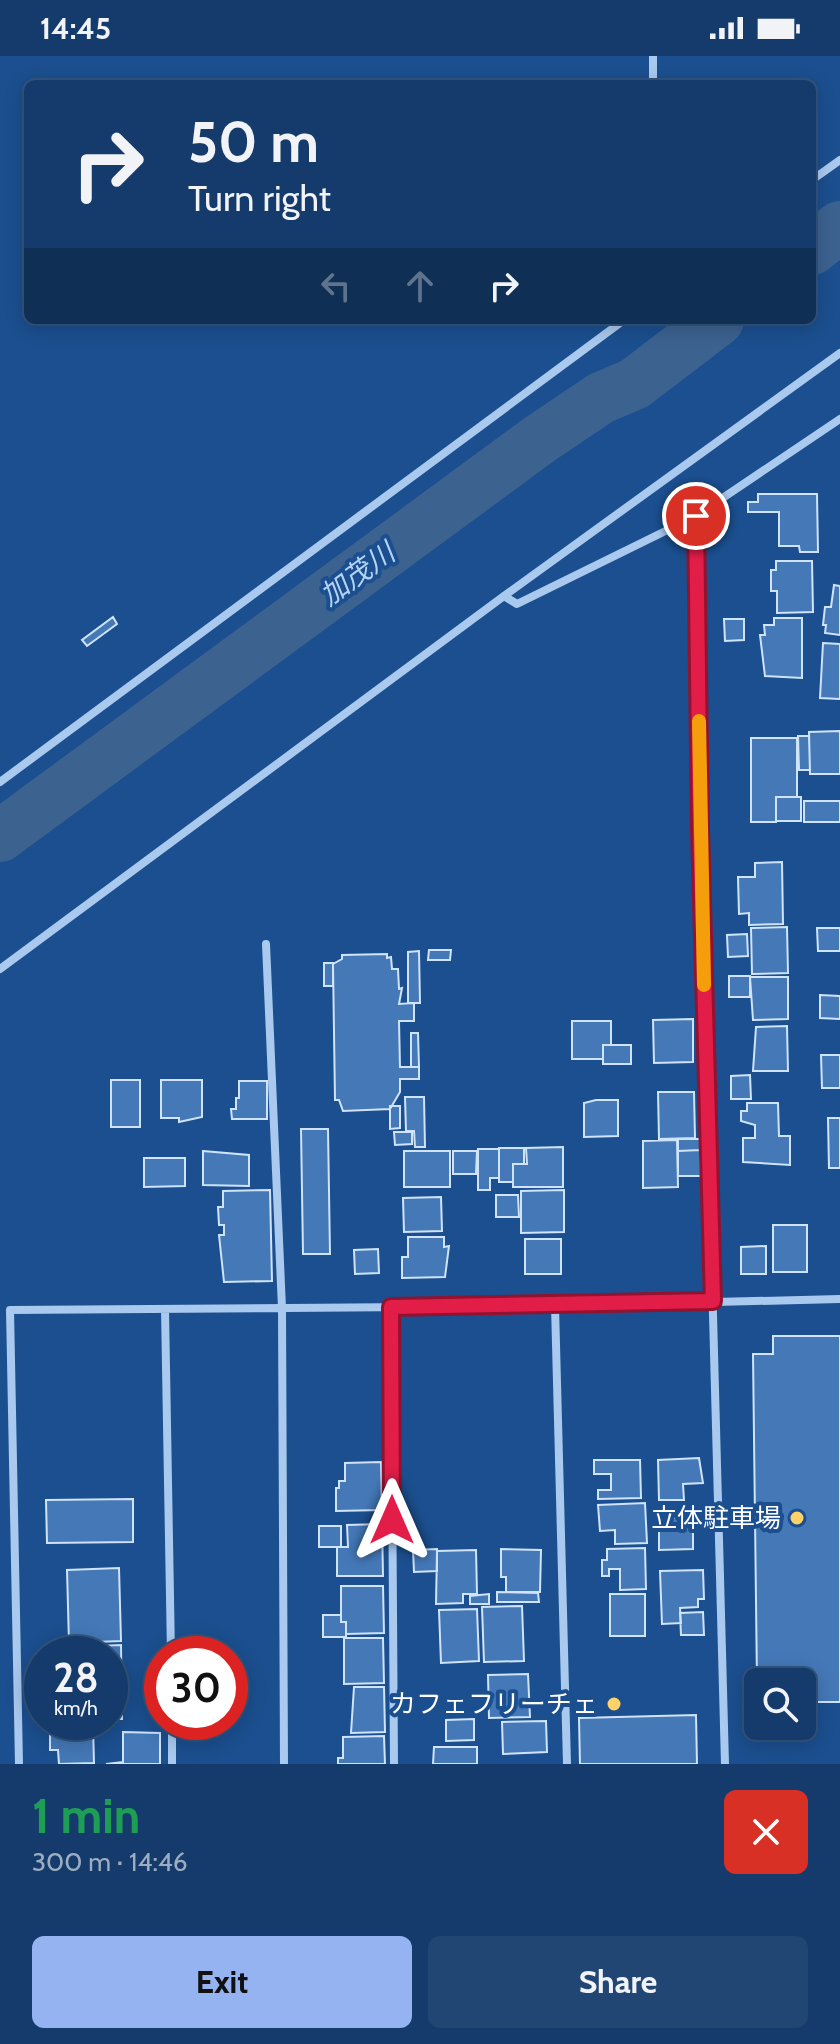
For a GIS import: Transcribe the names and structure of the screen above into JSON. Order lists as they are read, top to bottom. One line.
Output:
{"water":["加茂川"],"places":["立体駐車場","カフェフリーチェ"],"page":{"status":"14:45","turn":["50 m","Turn right"],"speed":"28 km/h","limit":"30","heading":["1 min","300 m · 14:46"],"buttons":["Exit","Share"]}}
